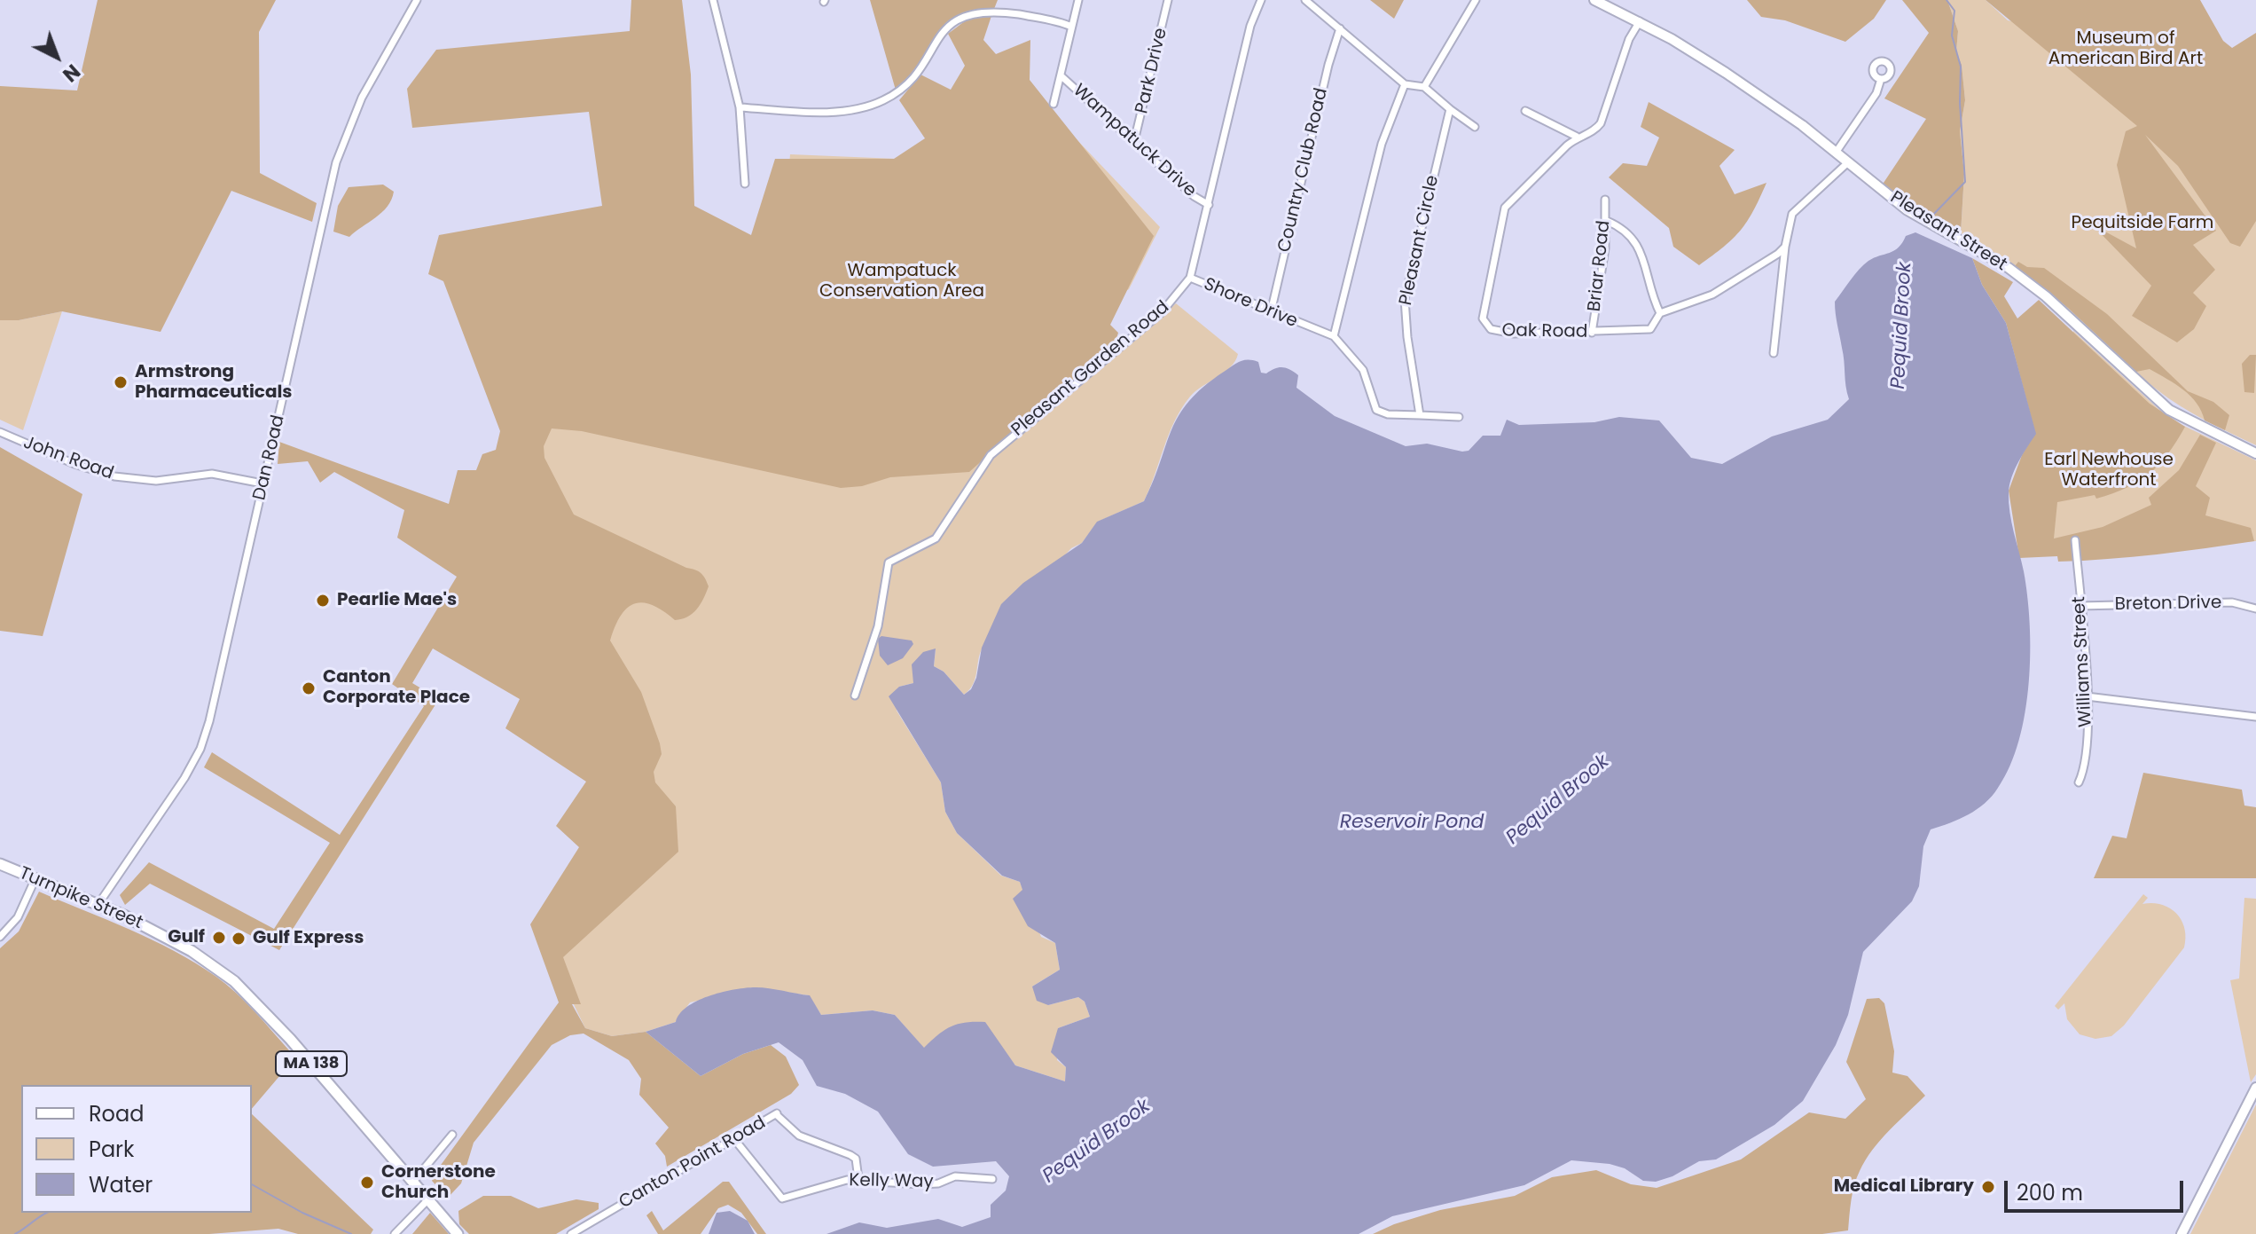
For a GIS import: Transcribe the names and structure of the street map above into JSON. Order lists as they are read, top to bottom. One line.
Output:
{"streets":{"main road":["Pleasant Street","Turnpike Street","MA 138"],"street":["Park Drive","Wampatuck Drive","Country Club Road","Pleasant Circle","Briar Road","Shore Drive","Oak Road","Pleasant Garden Road","Dan Road","John Road","Breton Drive","Williams Street","Canton Point Road","Kelly Way"]},"crossings":[["Park Drive","Wampatuck Drive"],["Wampatuck Drive","Pleasant Garden Road"],["Country Club Road","Shore Drive"],["Pleasant Street","Oak Road"],["Briar Road","Oak Road"],["Shore Drive","Pleasant Garden Road"],["Dan Road","John Road"],["Dan Road","Turnpike Street"],["Breton Drive","Williams Street"],["Canton Point Road","Kelly Way"]],"water":["Pequid Brook","Reservoir Pond"],"parks":["Museum of American Bird Art","Pequitside Farm","Wampatuck Conservation Area","Earl Newhouse Waterfront"],"places":["Armstrong Pharmaceuticals","Pearlie Mae's","Canton Corporate Place","Gulf","Gulf Express","Cornerstone Church","Medical Library"],"legend":["Road","Park","Water"],"scale_bar":"200 m","north":"bottom right"}
